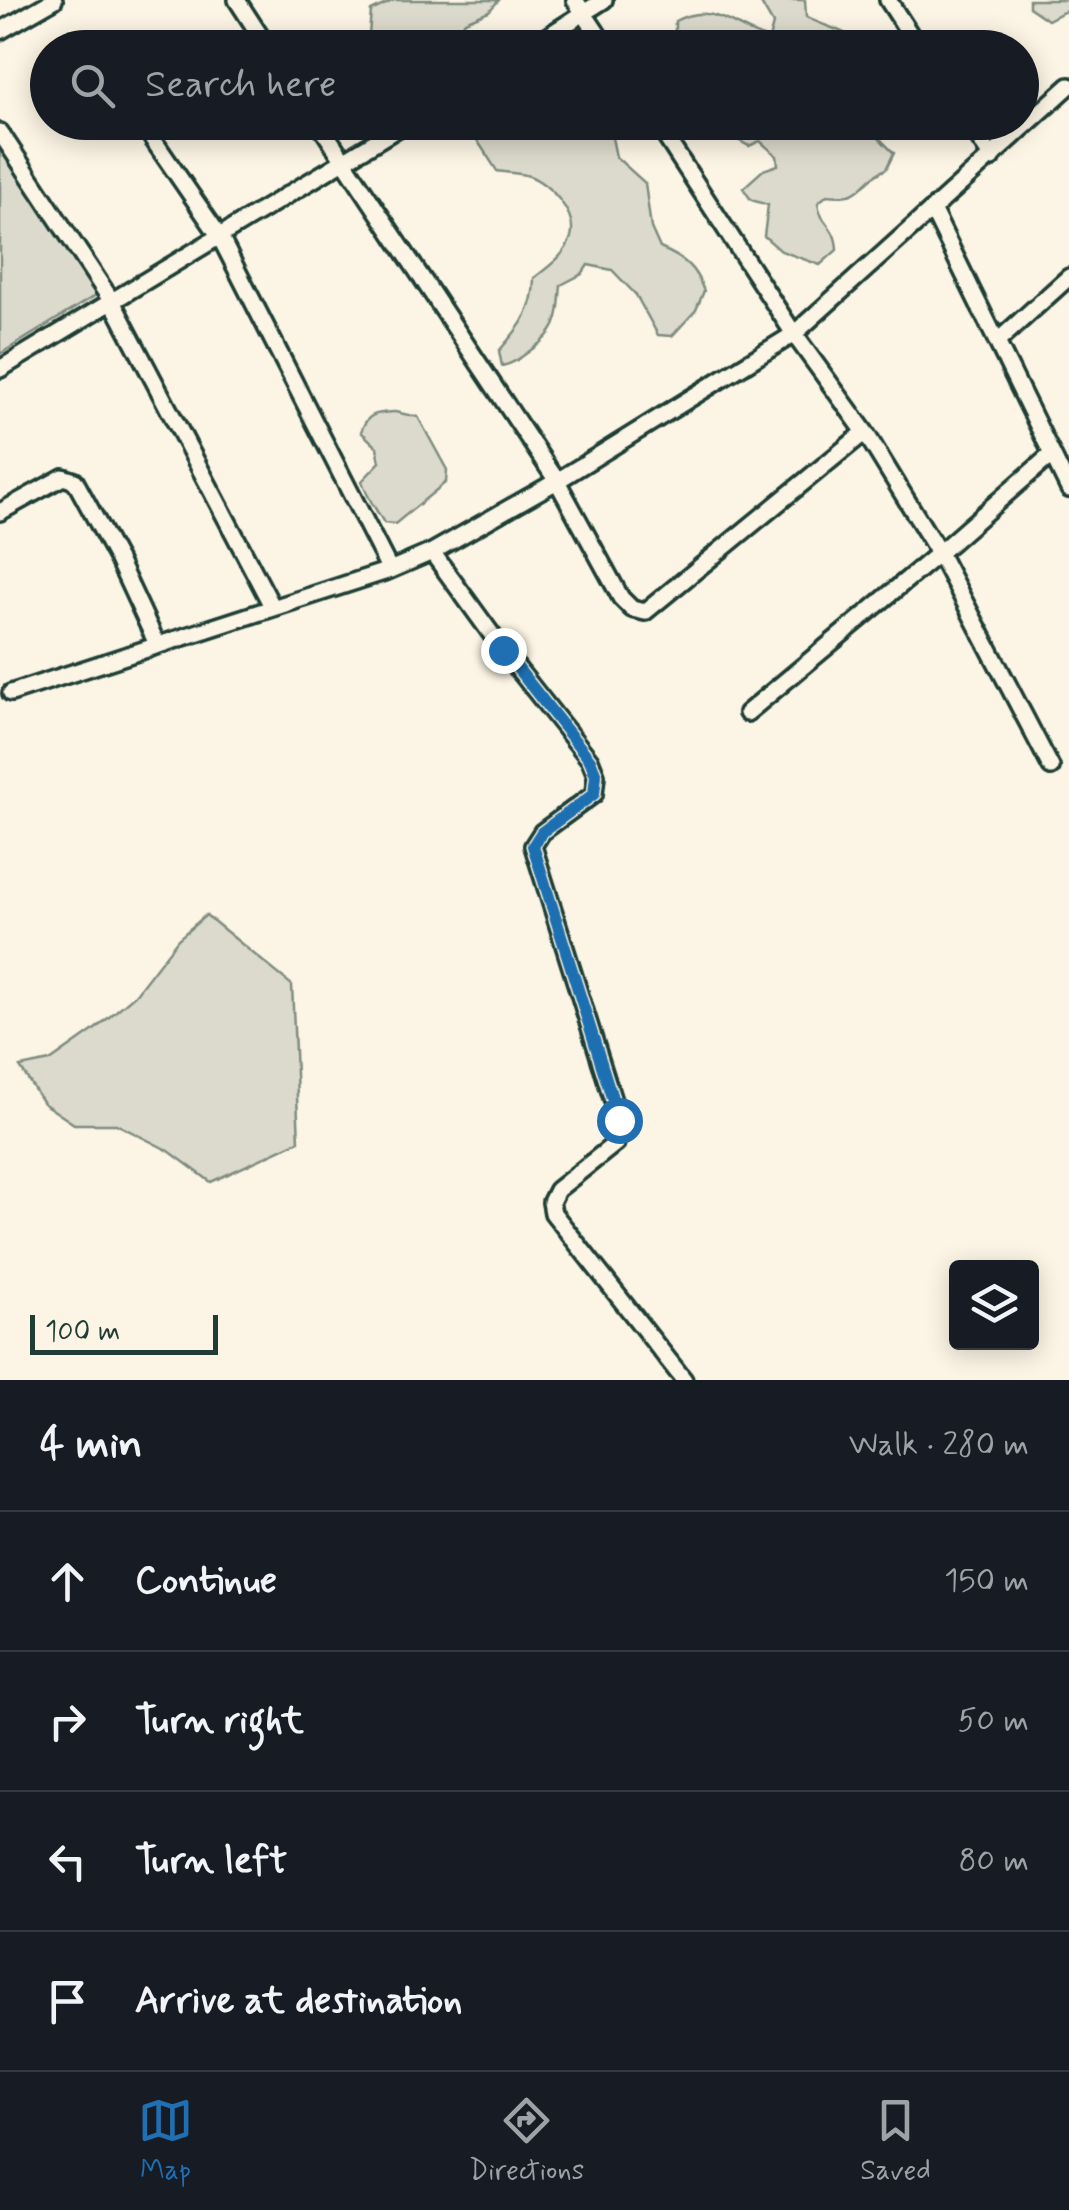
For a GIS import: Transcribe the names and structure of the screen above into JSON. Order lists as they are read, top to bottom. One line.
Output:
{"scale_bar":"100 m","page":{"search":"Search here","scale":"100 m","heading":["4 min","Walk · 280 m"],"list":[["Continue","150 m"],["Turn right","50 m"],["Turn left","80 m"],"Arrive at destination"],"nav":["Map","Directions","Saved"]}}
